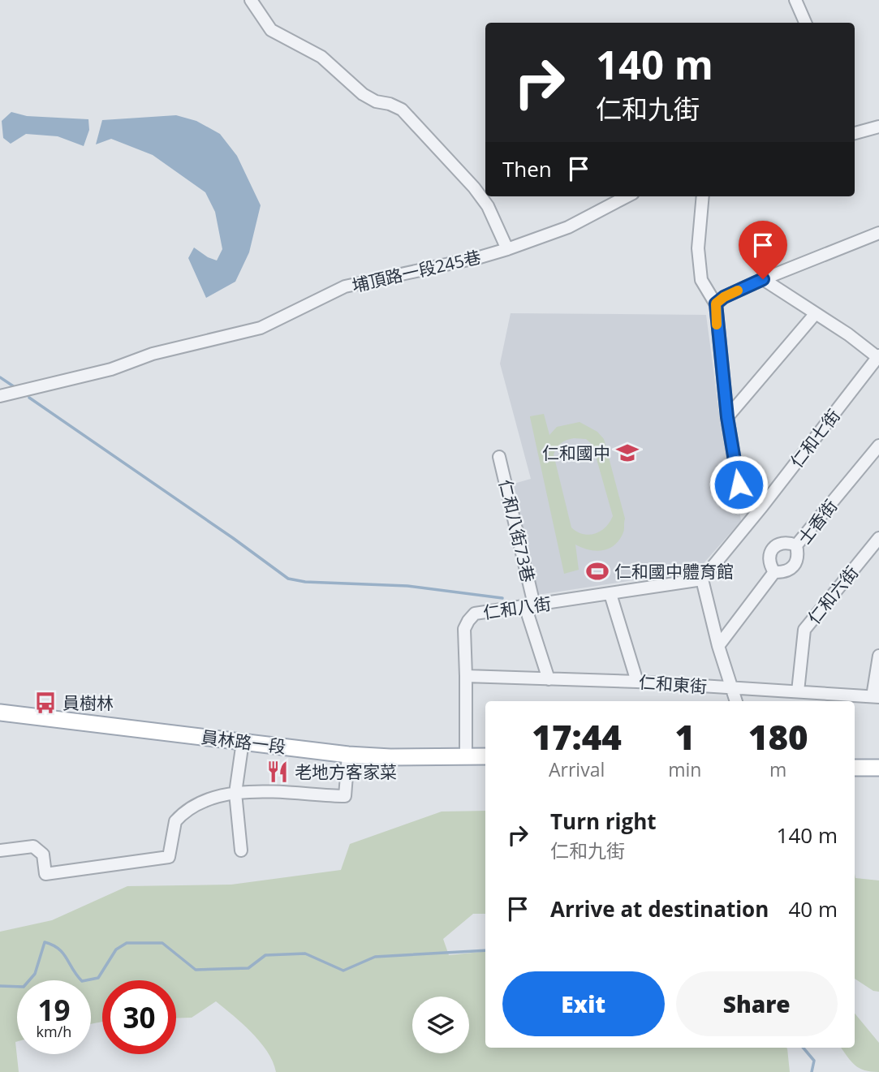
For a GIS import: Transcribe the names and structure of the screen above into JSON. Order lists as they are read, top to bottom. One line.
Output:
{"streets":{"main road":["員林路一段"],"street":["埔頂路一段245巷","仁和七街","士香街","仁和八街73巷","仁和六街","仁和八街","仁和東街"]},"crossings":[["仁和七街","仁和八街"],["仁和八街73巷","仁和八街"],["仁和八街73巷","仁和東街"],["仁和六街","仁和東街"],["仁和八街","仁和東街"],["仁和八街","員林路一段"]],"places":{"school or university":["仁和國中"],"sports":["仁和國中體育館"],"bus stop":["員樹林"],"restaurant":["老地方客家菜"]},"page":{"turn":["140 m","仁和九街"],"then":"Then","eta":["17:44","Arrival","1","min","180","m"],"list":[{"name":"Turn right","note":"仁和九街","value":"140 m"},{"name":"Arrive at destination","value":"40 m"}],"buttons":["Exit","Share"],"speed":"19 km/h","limit":"30"}}
